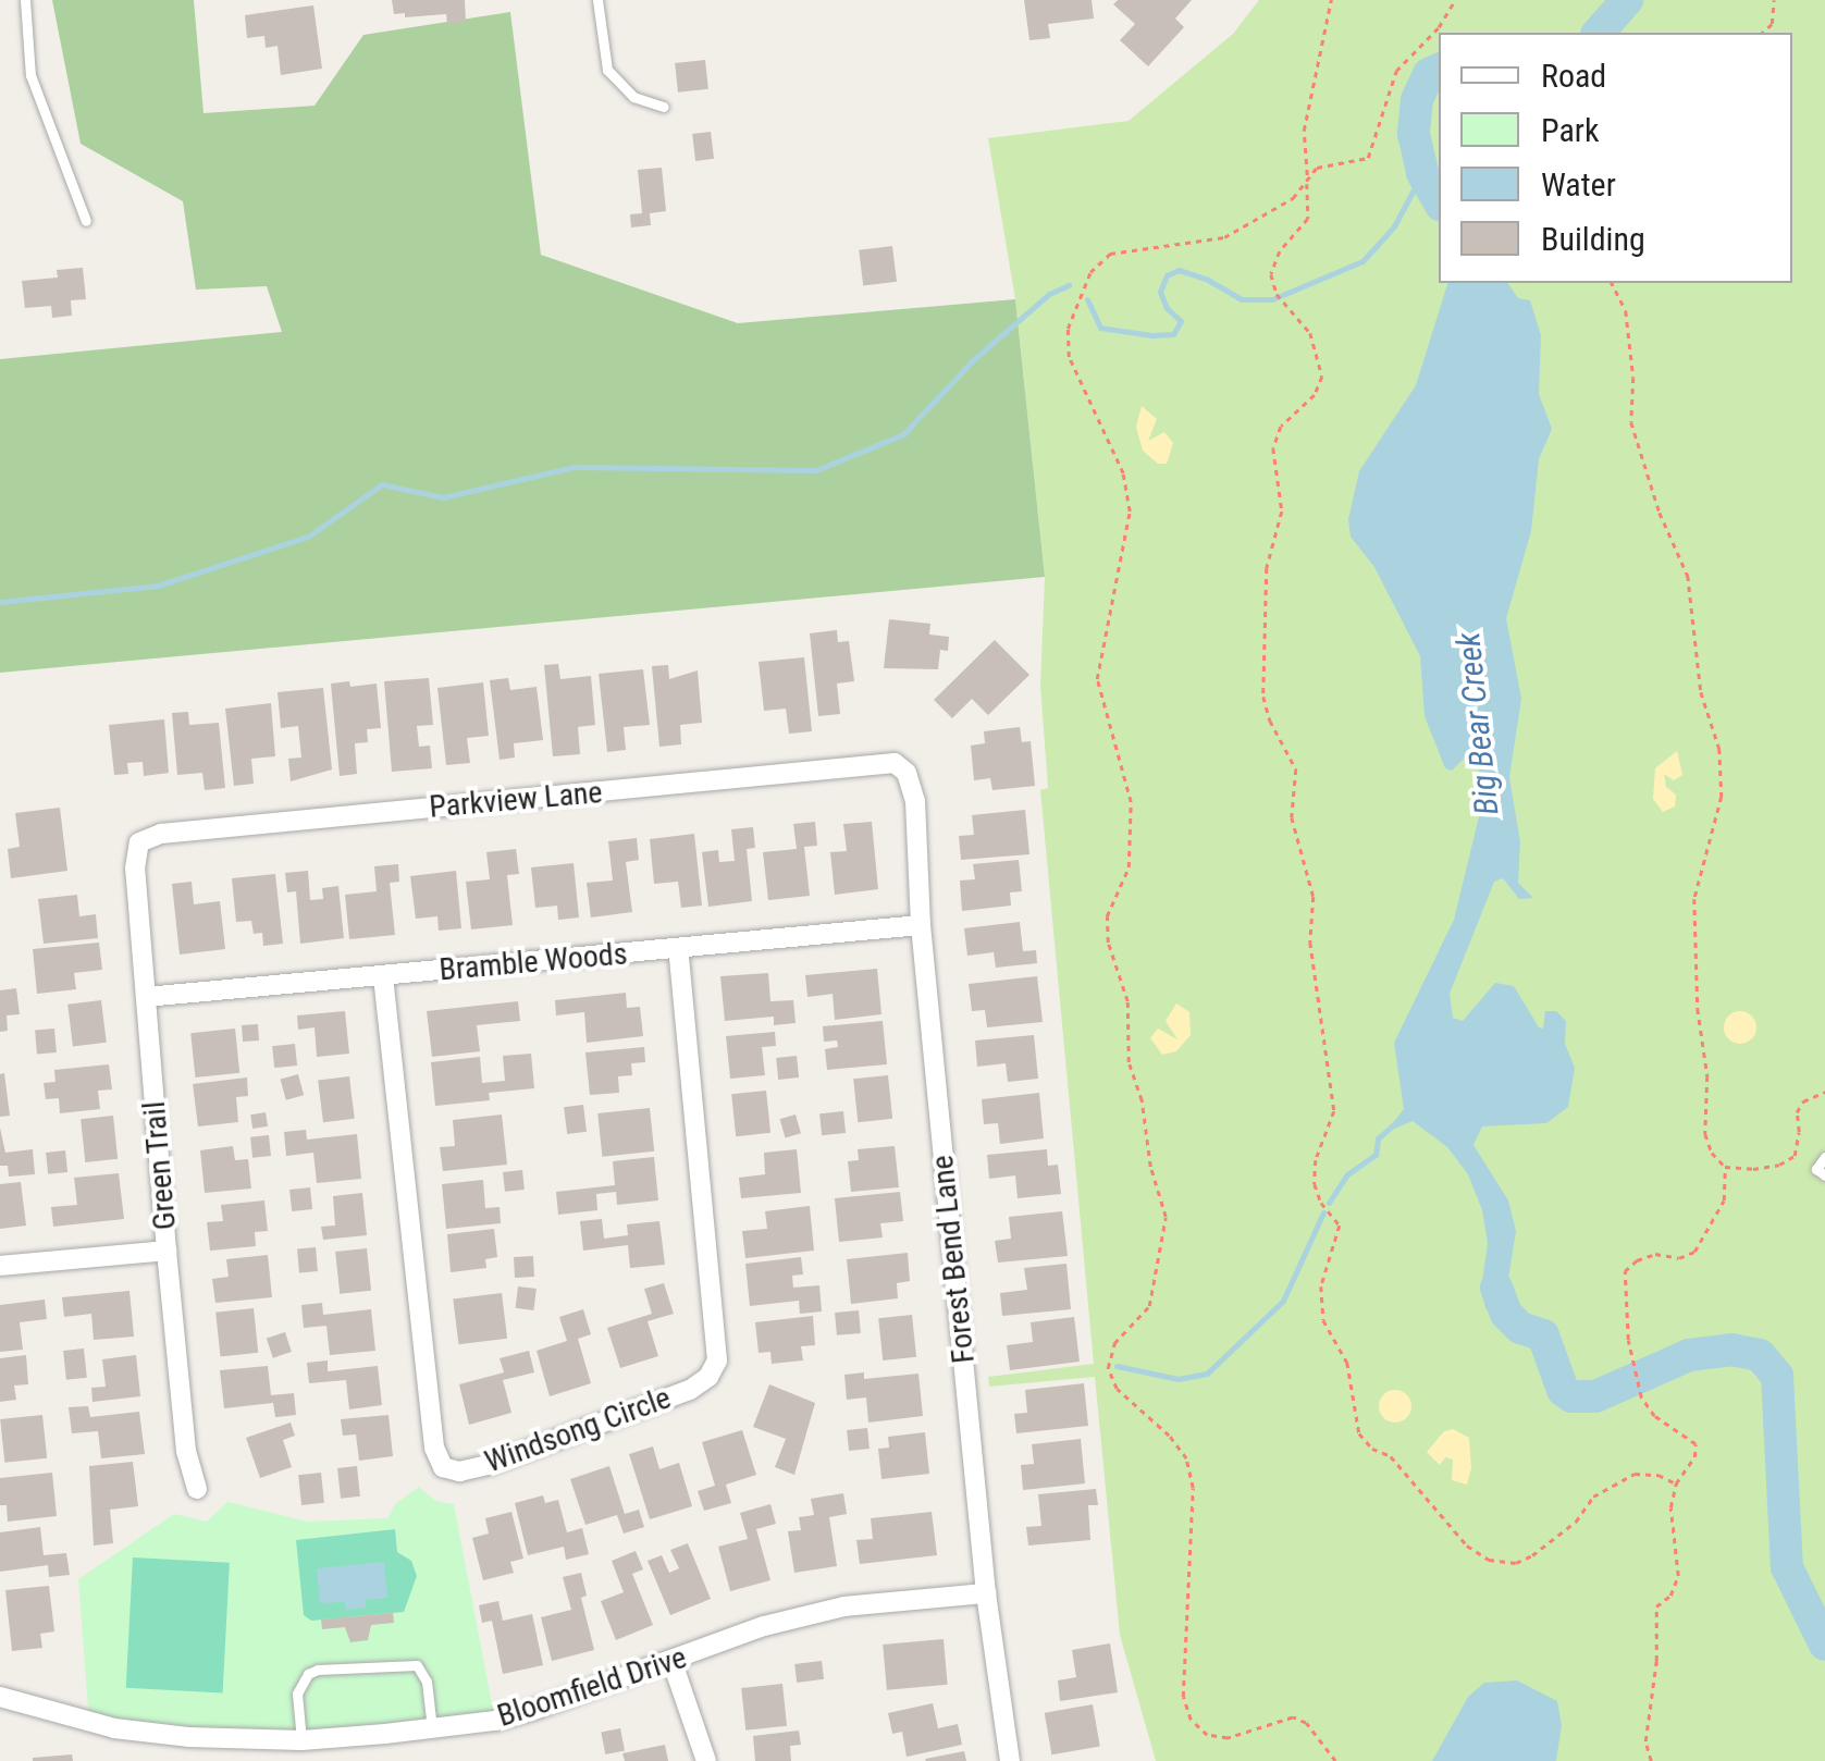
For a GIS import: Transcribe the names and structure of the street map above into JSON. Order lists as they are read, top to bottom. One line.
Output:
{"streets":{"street":["Parkview Lane","Bramble Woods","Green Trail","Forest Bend Lane","Windsong Circle","Bloomfield Drive"]},"crossings":[["Parkview Lane","Green Trail"],["Parkview Lane","Forest Bend Lane"],["Bramble Woods","Green Trail"],["Bramble Woods","Forest Bend Lane"],["Bramble Woods","Windsong Circle"],["Forest Bend Lane","Bloomfield Drive"]],"water":["Big Bear Creek"],"legend":["Road","Park","Water","Building"]}
